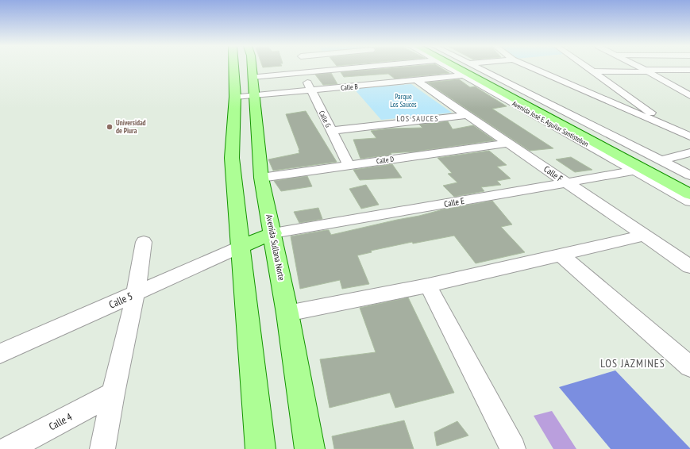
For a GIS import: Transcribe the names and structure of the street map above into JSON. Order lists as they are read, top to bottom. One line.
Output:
{"streets":{"main road":["Avenida José E. Aguilar Santisteban","Avenida Sullana Norte"],"street":["Calle B","Calle G","Calle D","Calle F","Calle E","Calle 5","Calle 4"]},"crossings":[["Calle B","Calle G"],["Calle B","Avenida José E. Aguilar Santisteban"],["Calle B","Calle F"],["Calle B","Avenida Sullana Norte"],["Calle G","Calle D"],["Avenida José E. Aguilar Santisteban","Calle E"],["Calle D","Calle F"],["Calle D","Avenida Sullana Norte"],["Calle F","Calle E"],["Calle E","Avenida Sullana Norte"]],"districts":["LOS SAUCES","LOS JAZMINES"],"parks":["Parque Los Sauces"],"places":["Universidad de Piura"]}
